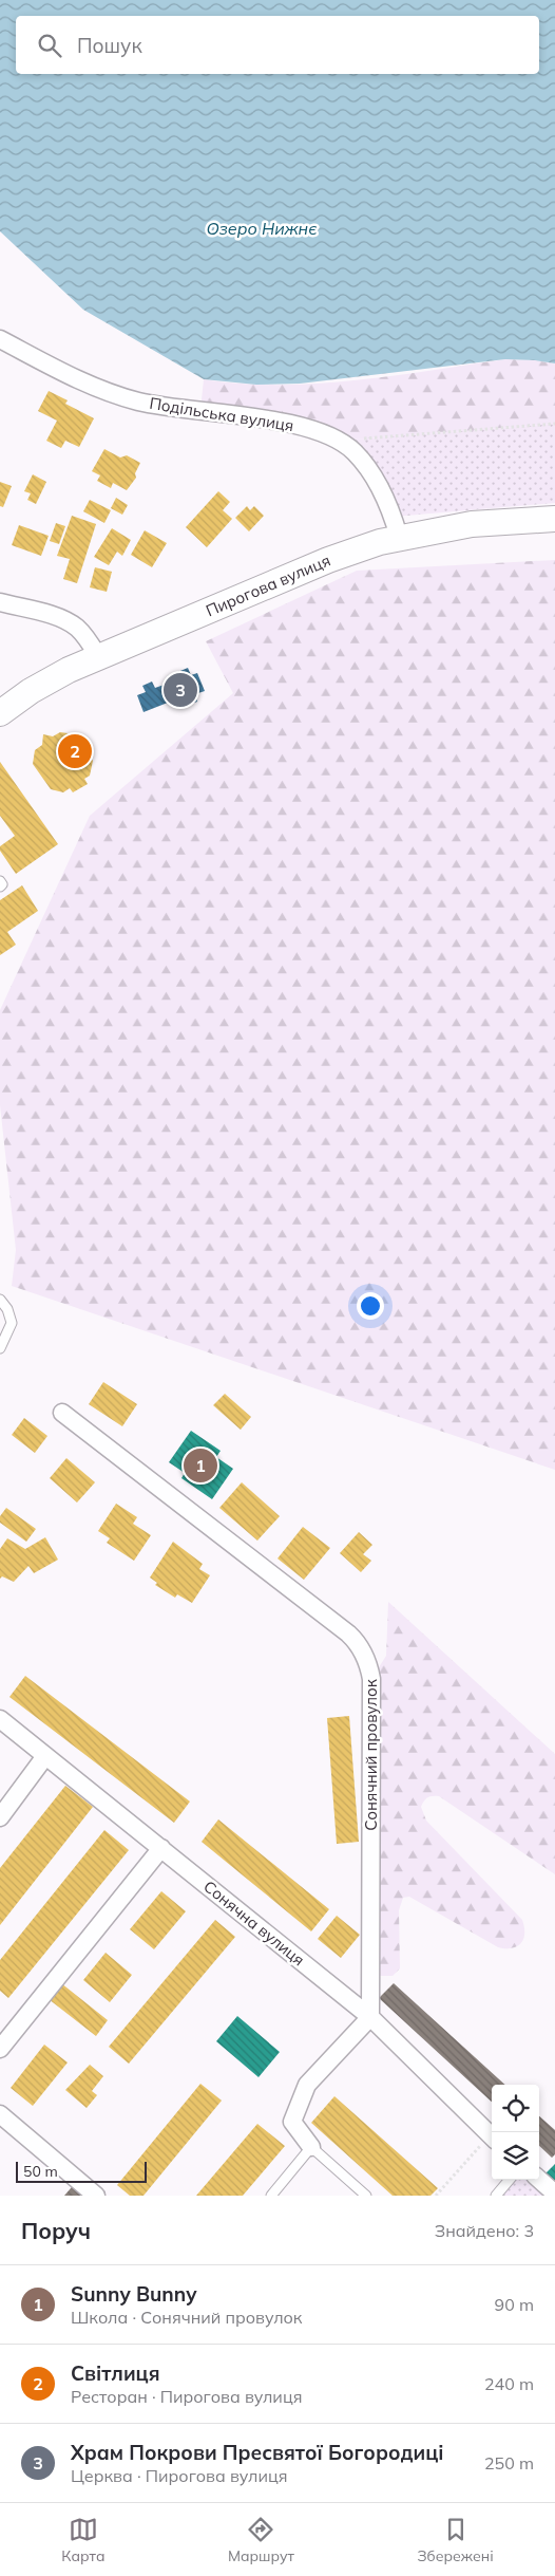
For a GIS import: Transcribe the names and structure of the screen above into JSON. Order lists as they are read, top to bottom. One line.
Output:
{"streets":{"street":["Подільська вулиця","Пирогова вулиця","Сонячний провулок","Сонячна вулиця"]},"crossings":[["Подільська вулиця","Пирогова вулиця"],["Сонячний провулок","Сонячна вулиця"]],"water":["Озеро Нижнє"],"scale_bar":"50 m","page":{"search":"Пошук","pins":["3","2","1"],"scale":"50 m","heading":["Поруч","Знайдено: 3"],"list":[{"mark":"1","name":"Sunny Bunny","note":"Школа · Сонячний провулок","value":"90 m"},{"mark":"2","name":"Світлиця","note":"Ресторан · Пирогова вулиця","value":"240 m"},{"mark":"3","name":"Храм Покрови Пресвятої Богородиці","note":"Церква · Пирогова вулиця","value":"250 m"}],"nav":["Карта","Маршрут","Збережені"]}}
